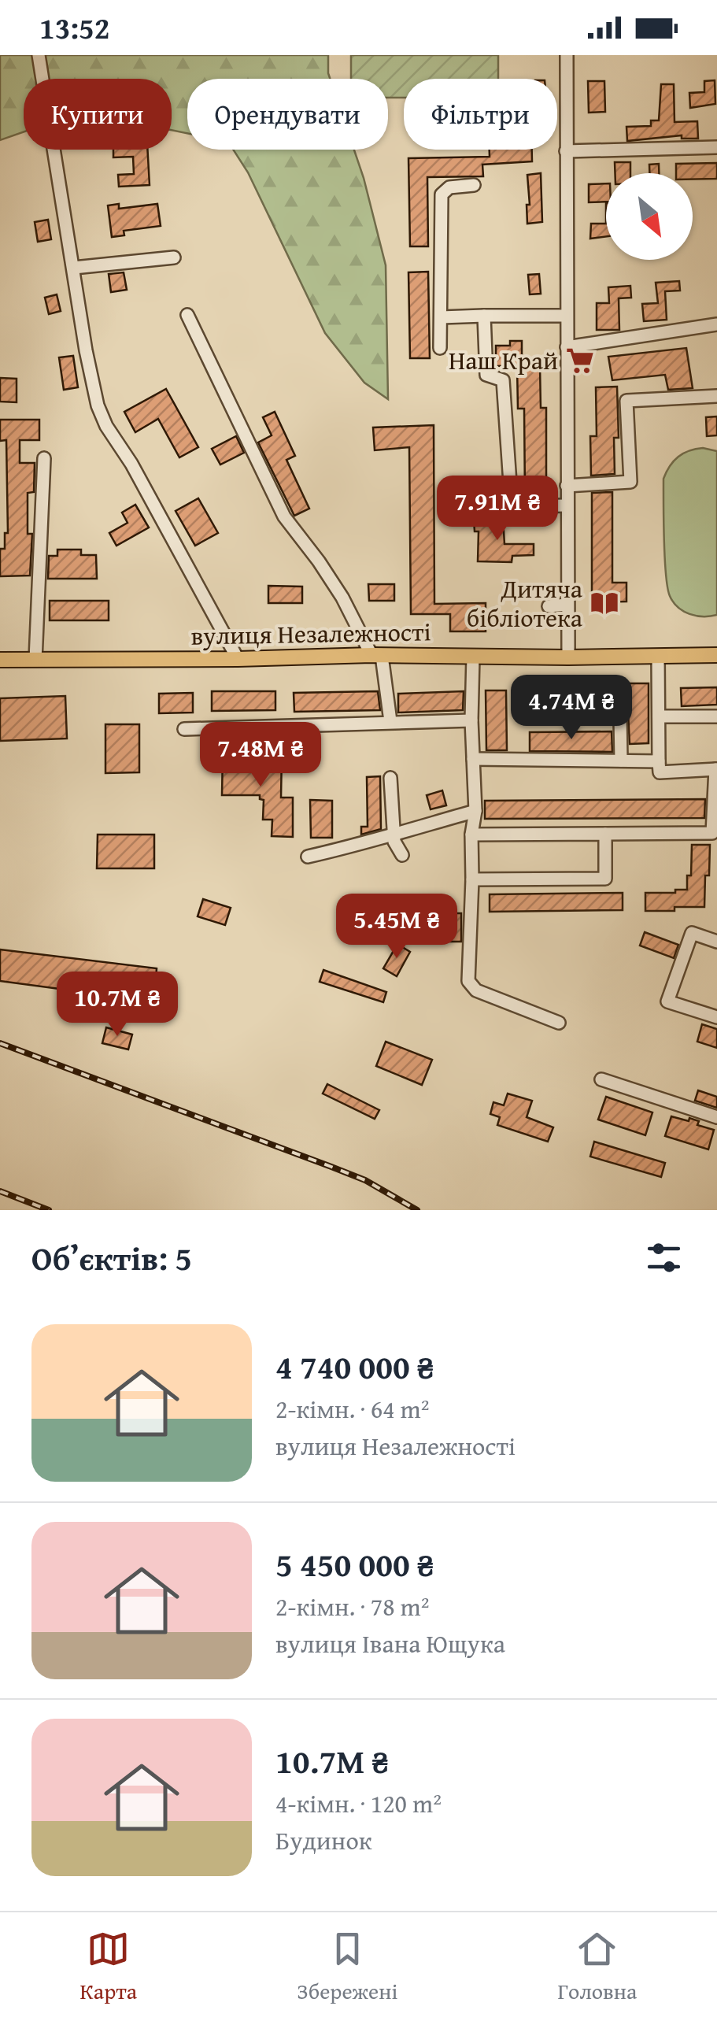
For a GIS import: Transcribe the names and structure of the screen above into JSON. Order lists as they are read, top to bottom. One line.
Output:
{"streets":{"main road":["вулиця Незалежності"]},"places":{"supermarket":["Наш Край"],"library":["Дитяча бібліотека"]},"north":"bottom right","page":{"status":"13:52","chip":["Купити","Орендувати","Фільтри"],"price":["7.91M ₴","4.74M ₴","7.48M ₴","5.45M ₴","10.7M ₴"],"heading":"Об’єктів: 5","list":[{"name":"4 740 000 ₴","note":"2-кімн. · 64 m² · вулиця Незалежності"},{"name":"5 450 000 ₴","note":"2-кімн. · 78 m² · вулиця Івана Ющука"},{"name":"10.7M ₴","note":"4-кімн. · 120 m² · Будинок"}],"tabs":["Карта","Збережені","Головна"]}}
